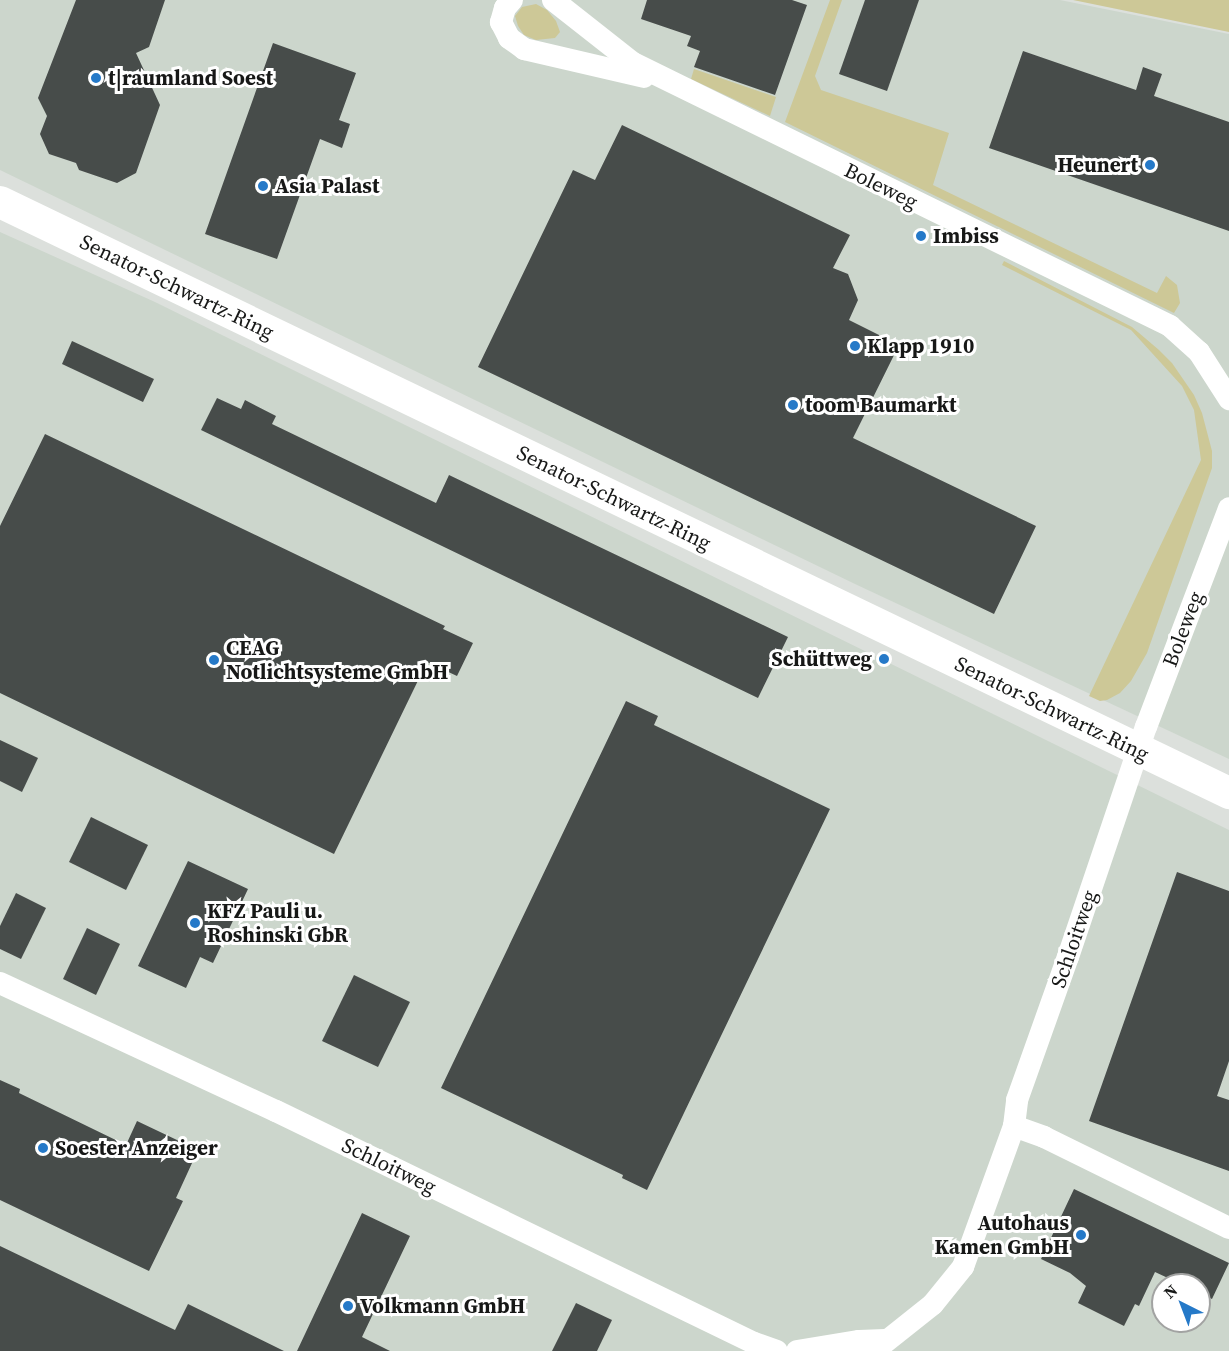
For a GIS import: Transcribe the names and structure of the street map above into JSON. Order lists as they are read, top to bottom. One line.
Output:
{"streets":{"main road":["Senator-Schwartz-Ring"],"street":["Boleweg","Schloitweg"]},"crossings":[["Boleweg","Senator-Schwartz-Ring"],["Boleweg","Schloitweg"],["Senator-Schwartz-Ring","Schloitweg"]],"places":["t|raumland Soest","Heunert","Asia Palast","Imbiss","Klapp 1910","toom Baumarkt","Schüttweg","CEAG Notlichtsysteme GmbH","KFZ Pauli u. Roshinski GbR","Soester Anzeiger","Autohaus Kamen GmbH","Volkmann GmbH"],"north":"top left"}
